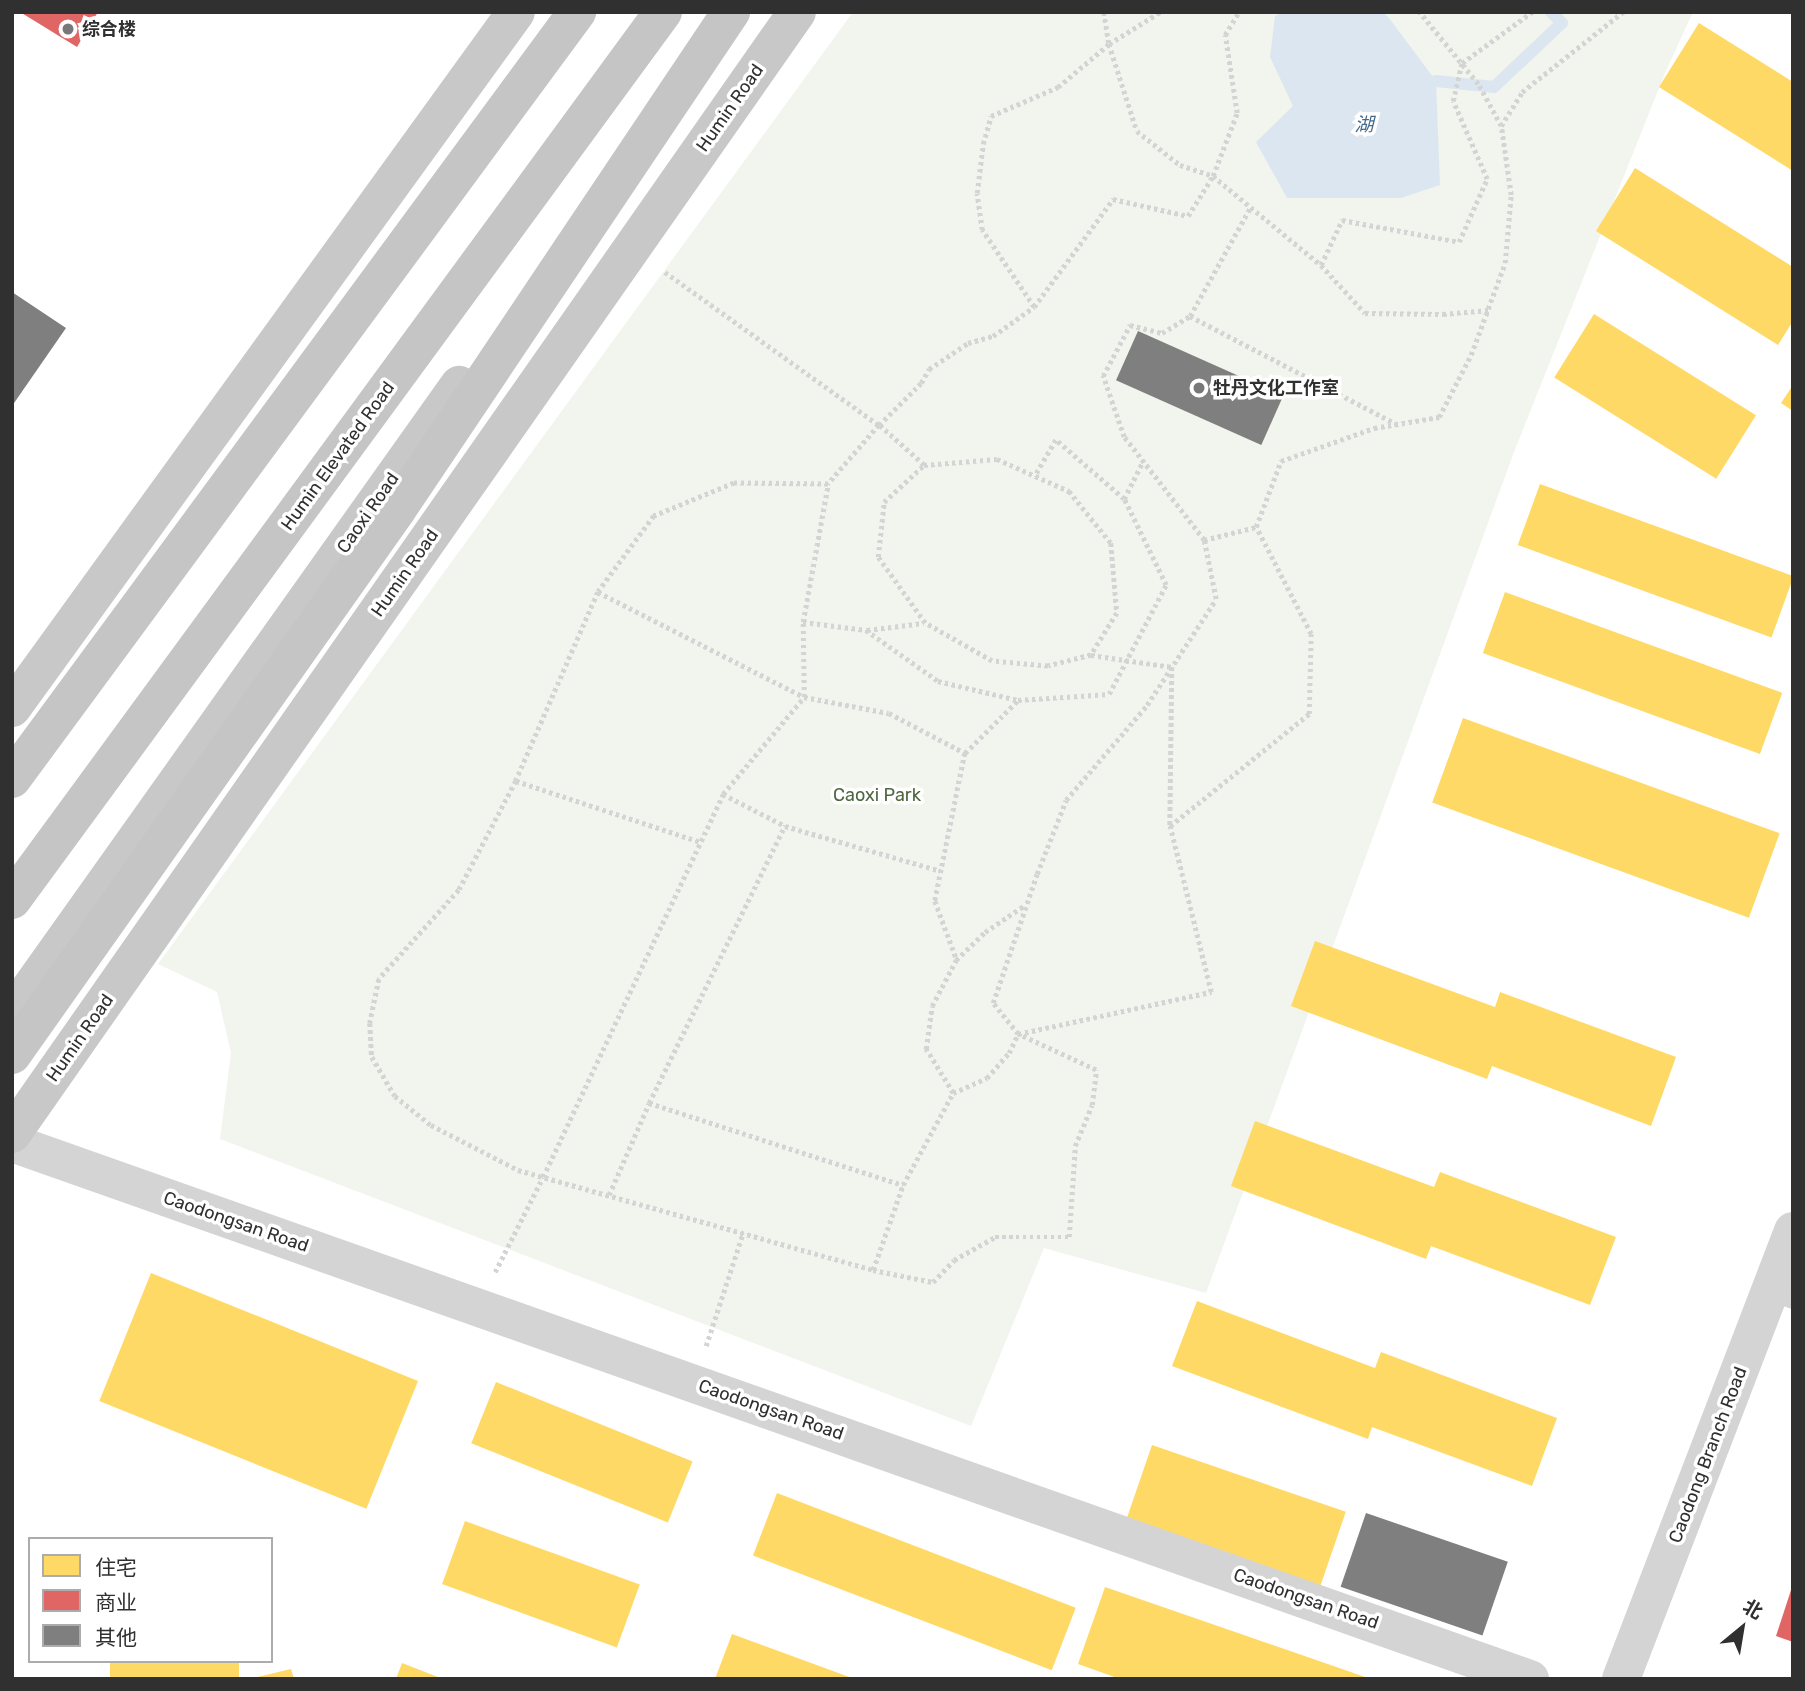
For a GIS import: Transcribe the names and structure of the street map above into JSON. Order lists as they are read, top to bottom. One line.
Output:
{"streets":{"highway":["Humin Elevated Road"],"main road":["Humin Road","Caoxi Road"],"street":["Caodongsan Road","Caodong Branch Road"]},"water":["湖"],"parks":["Caoxi Park"],"places":["综合楼","牡丹文化工作室"],"legend":["住宅","商业","其他"],"north":"top right"}
